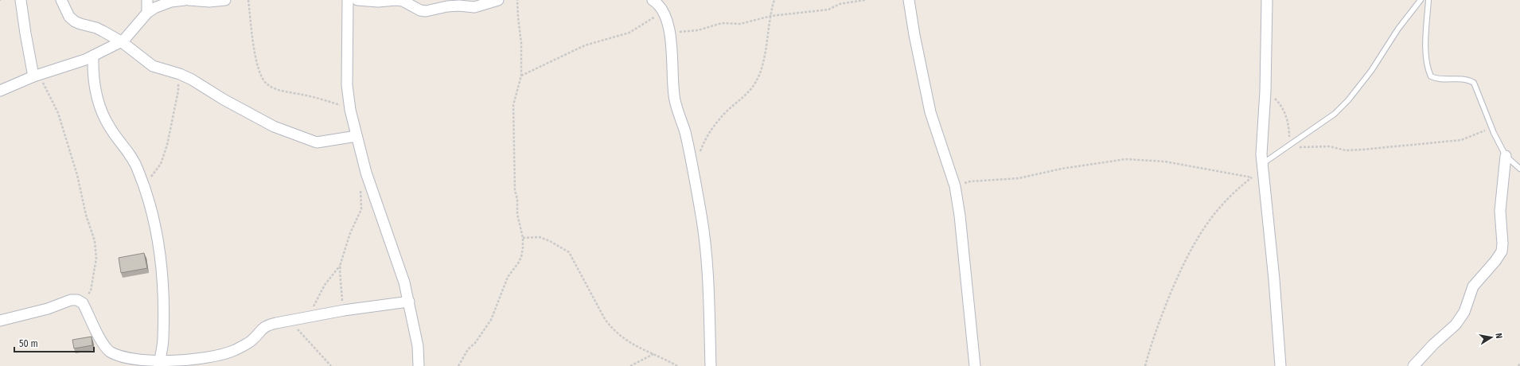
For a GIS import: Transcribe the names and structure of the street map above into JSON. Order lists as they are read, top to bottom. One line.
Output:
{"scale_bar":"50 m","north":"right"}
